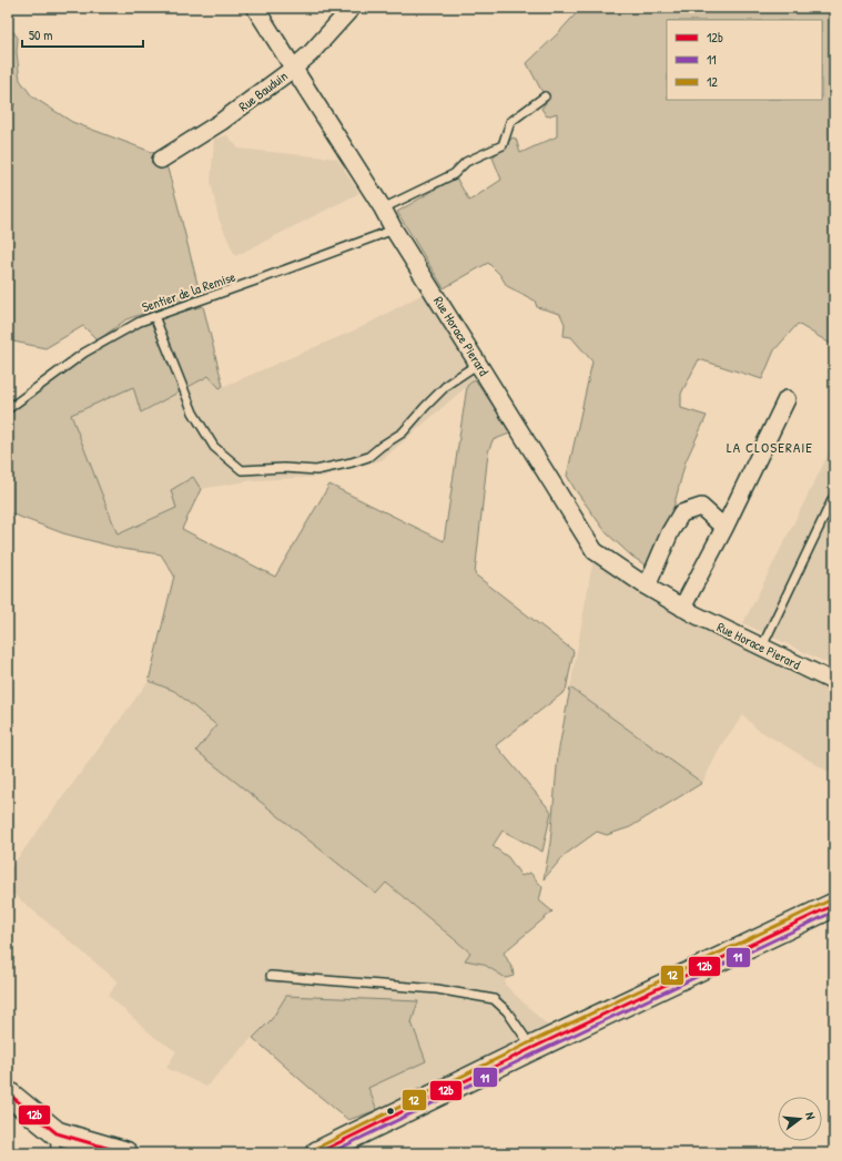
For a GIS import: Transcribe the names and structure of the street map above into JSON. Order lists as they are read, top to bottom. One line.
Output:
{"streets":{"street":["Rue Bauduin","Rue Horace Pierard"],"lane":["Sentier de la Remise"]},"crossings":[["Rue Bauduin","Rue Horace Pierard"],["Sentier de la Remise","Rue Horace Pierard"]],"districts":["LA CLOSERAIE"],"lines":["transit line 12","transit line 12b","transit line 11"],"legend":["12b","11","12"],"scale_bar":"50 m","north":"right"}
